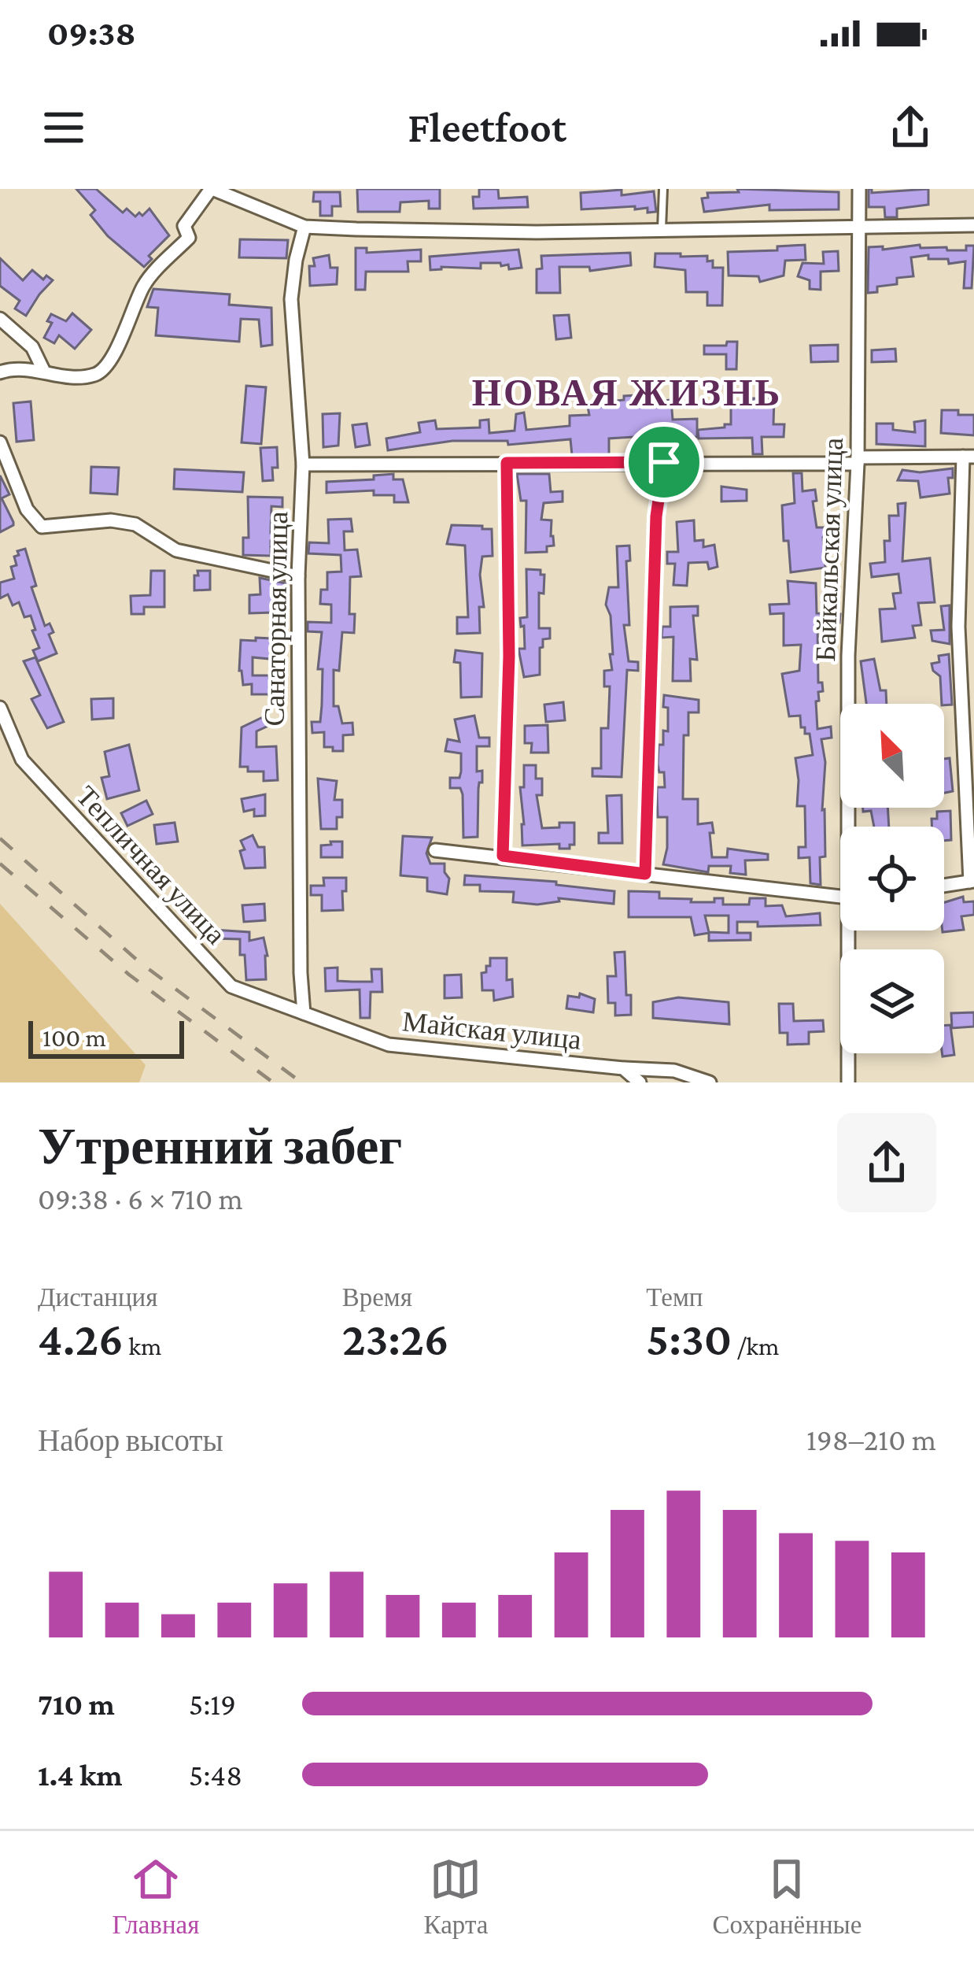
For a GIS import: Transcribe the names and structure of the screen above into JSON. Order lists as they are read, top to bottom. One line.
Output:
{"streets":{"street":["Байкальская улица","Санаторная улица","Тепличная улица","Майская улица"]},"crossings":[["Санаторная улица","Тепличная улица"],["Санаторная улица","Майская улица"],["Тепличная улица","Майская улица"]],"districts":["НОВАЯ ЖИЗНЬ"],"scale_bar":"100 m","north":"top left","page":{"status":"09:38","header":"Fleetfoot","scale":"100 m","heading":["Утренний забег","09:38 · 6 × 710 m"],"stats":[["Дистанция","4.26 km"],["Время","23:26"],["Темп","5:30 /km"]],"chart":["Набор высоты","198–210 m"],"list":[{"name":"710 m","note":"5:19"},{"name":"1.4 km","note":"5:48"}],"tabs":["Главная","Карта","Сохранённые"]}}
